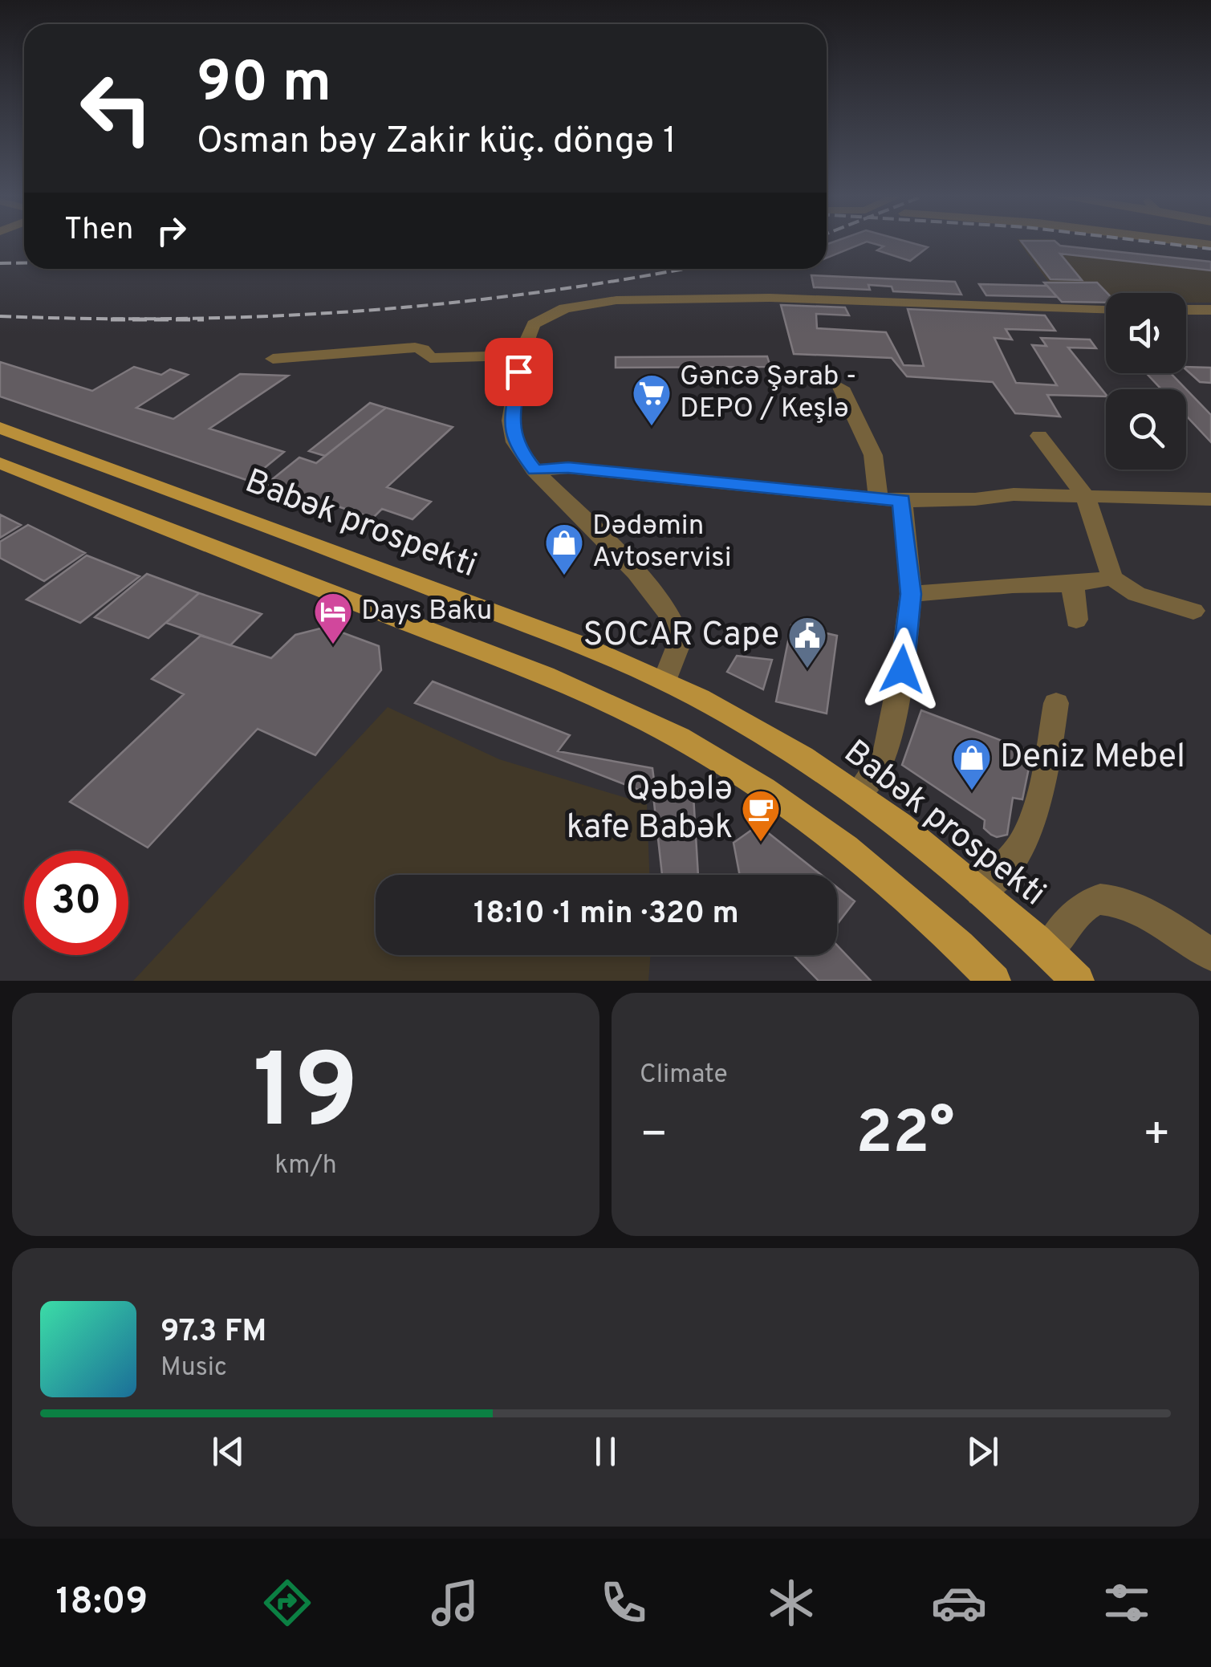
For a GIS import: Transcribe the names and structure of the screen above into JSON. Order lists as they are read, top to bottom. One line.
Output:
{"streets":{"main road":["Babək prospekti"]},"places":{"supermarket":["Gəncə Şərab - DEPO / Keşlə"],"shop":["Dədəmin Avtoservisi","Deniz Mebel"],"hotel":["Days Baku"],"public building":["SOCAR Cape"],"cafe":["Qəbələ kafe Babək"]},"page":{"turn":["90 m","Osman bəy Zakir küç. döngə 1"],"then":"Then","limit":"30","trip":"18:10 · 1 min · 320 m","tile":[["19","km/h"],"Climate"],"heat":["−","22°","+"],"song":["97.3 FM","Music"],"tabs":"18:09"}}
